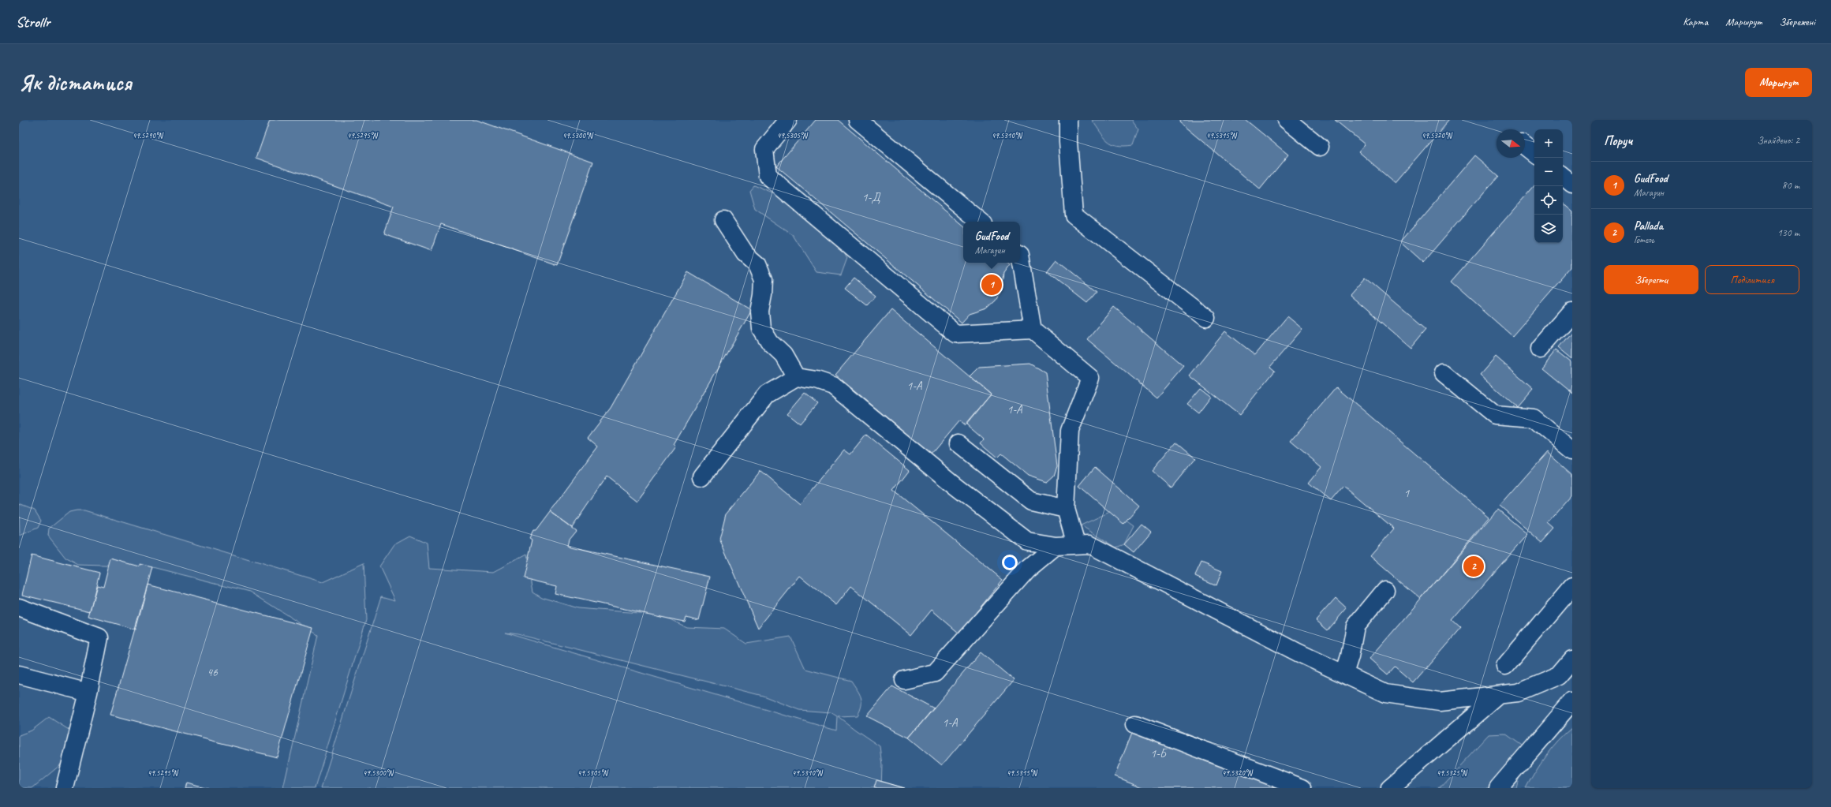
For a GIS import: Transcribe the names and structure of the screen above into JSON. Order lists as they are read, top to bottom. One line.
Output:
{"house_numbers":["1-Д","1-А","1-А","1","46","1-А","1-Б"],"north":"right","page":{"header":"Strollr","nav":["Карта","Маршрут","Збережені"],"buttons":["Маршрут",["Зберегти","Поділитися"]],"title":"Як дістатися","heading":["Поруч","Знайдено: 2"],"map_buttons":["+","−"],"list":[{"mark":"1","name":"GudFood","note":"Магазин","value":"80 m"},{"mark":"2","name":"Pallada","note":"Готель","value":"130 m"}],"popup":["GudFood","Магазин"],"pins":["1","2"]},"coordinates":["49.5290°N","49.5295°N","49.5300°N","49.5305°N","49.5310°N","49.5315°N","49.5320°N","49.5325°N"]}
